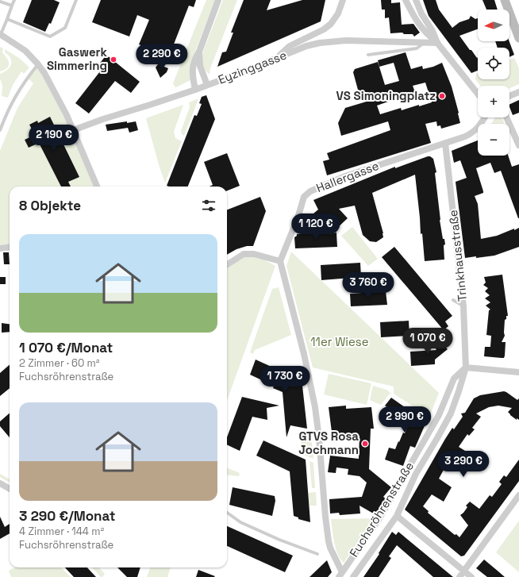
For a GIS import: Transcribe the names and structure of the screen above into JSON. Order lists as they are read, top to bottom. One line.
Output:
{"streets":{"street":["Eyzinggasse","Hallergasse","Trinkhausstraße","Fuchsröhrenstraße"]},"crossings":[["Hallergasse","Trinkhausstraße"],["Trinkhausstraße","Fuchsröhrenstraße"]],"parks":["11er Wiese"],"places":["Gaswerk Simmering","VS Simoningplatz","GTVS Rosa Jochmann"],"north":"left","page":{"map_buttons":["+","−"],"price":["2 290 €","2 190 €","1 120 €","3 760 €","1 070 €","1 730 €","2 990 €","3 290 €"],"heading":"8 Objekte","list":[{"name":"1 070 €/Monat","note":"2 Zimmer · 60 m² · Fuchsröhrenstraße"},{"name":"3 290 €/Monat","note":"4 Zimmer · 144 m² · Fuchsröhrenstraße"}]}}
